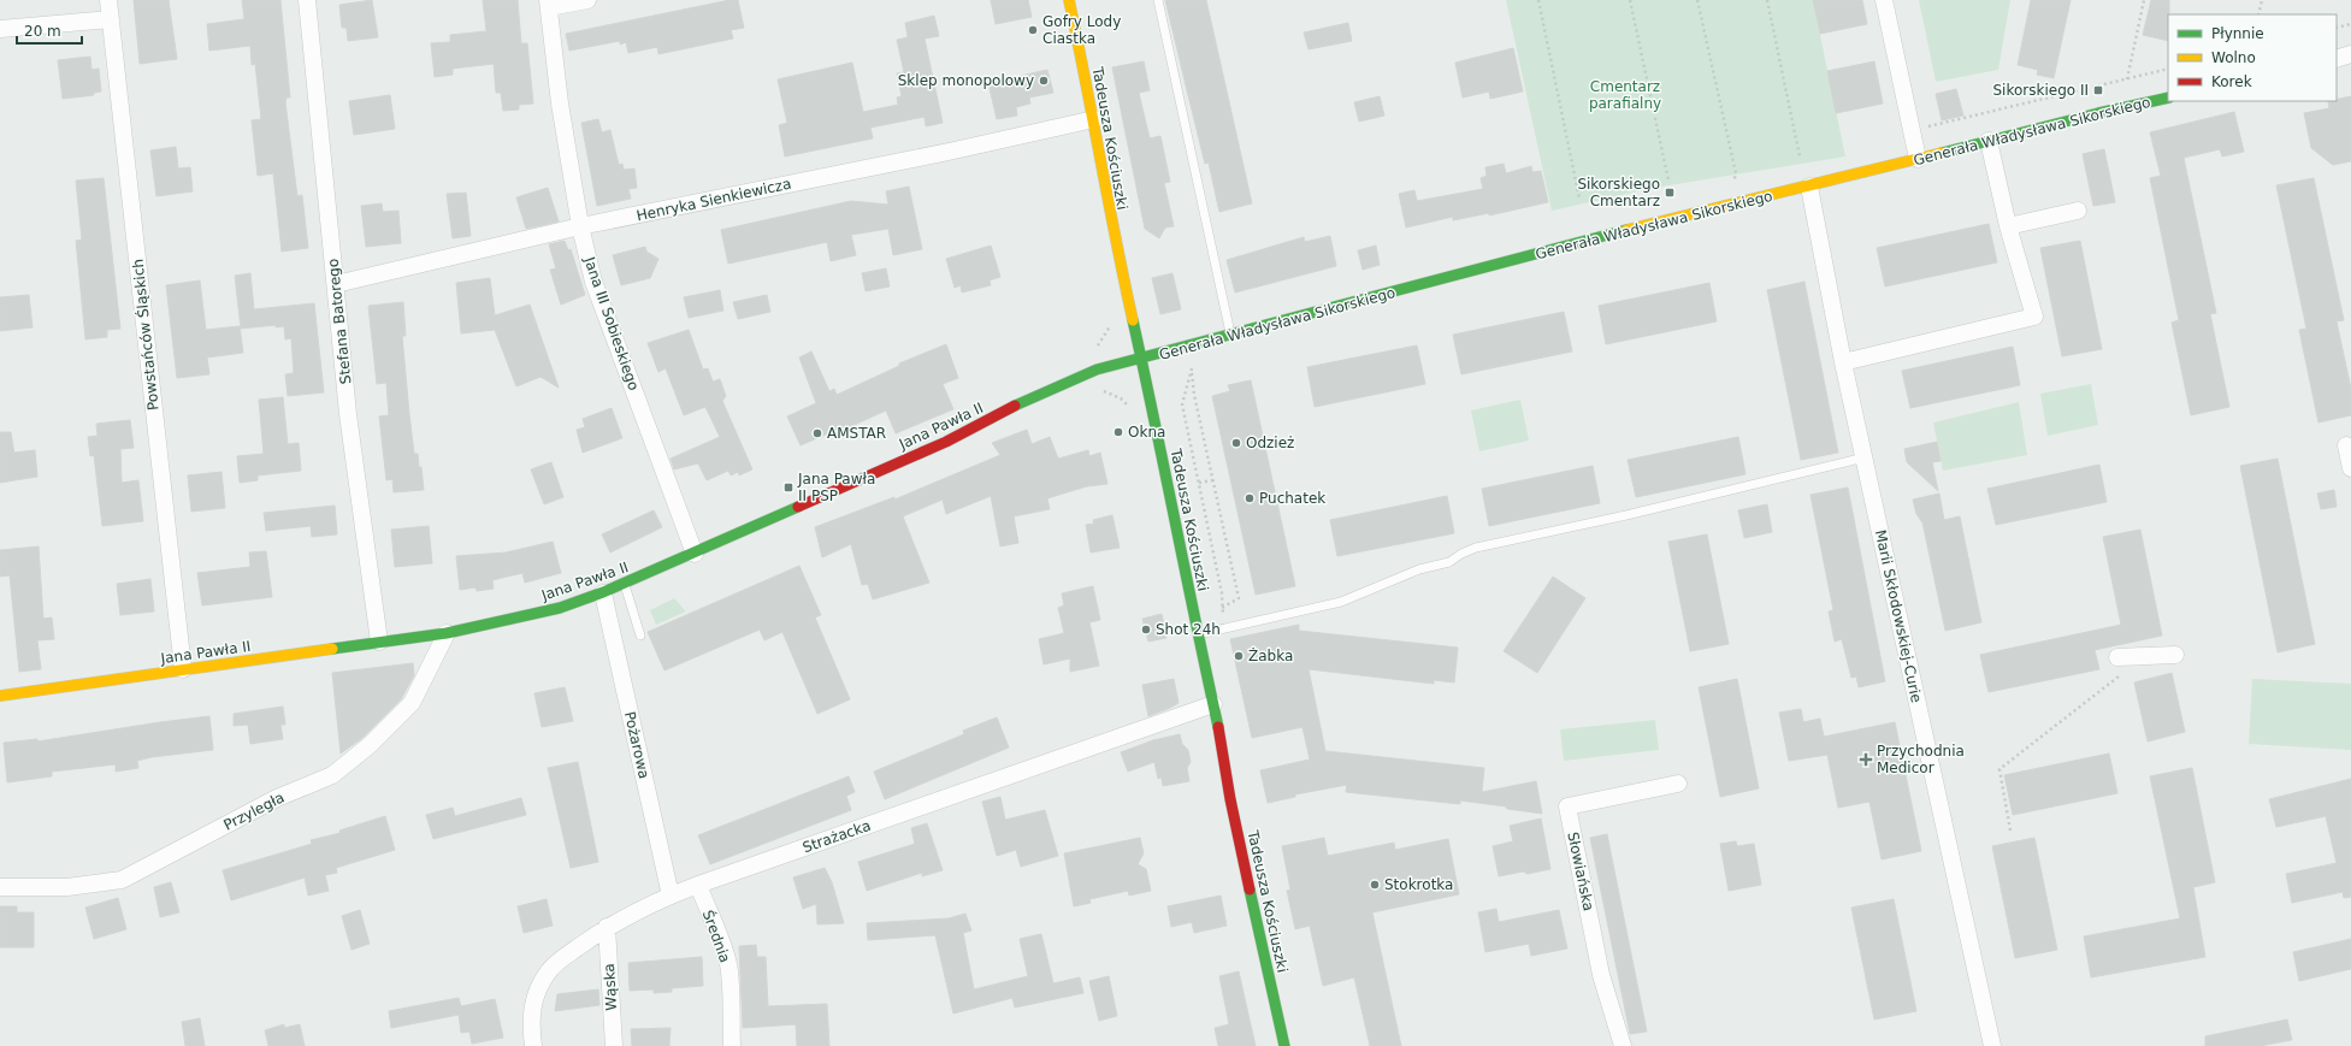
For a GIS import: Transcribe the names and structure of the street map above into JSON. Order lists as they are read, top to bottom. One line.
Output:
{"streets":{"street":["Generała Władysława Sikorskiego","Tadeusza Kościuszki","Henryka Sienkiewicza","Stefana Batorego","Jana III Sobieskiego","Powstańców Śląskich","Jana Pawła II","Marii Skłodowskiej-Curie","Pożarowa","Przyległa","Strażacka","Słowiańska","Średnia","Wąska"]},"crossings":[["Generała Władysława Sikorskiego","Tadeusza Kościuszki"],["Generała Władysława Sikorskiego","Jana Pawła II"],["Generała Władysława Sikorskiego","Marii Skłodowskiej-Curie"],["Tadeusza Kościuszki","Henryka Sienkiewicza"],["Tadeusza Kościuszki","Jana Pawła II"],["Tadeusza Kościuszki","Strażacka"],["Henryka Sienkiewicza","Stefana Batorego"],["Henryka Sienkiewicza","Jana III Sobieskiego"],["Stefana Batorego","Jana Pawła II"],["Jana III Sobieskiego","Jana Pawła II"],["Powstańców Śląskich","Jana Pawła II"],["Jana Pawła II","Pożarowa"],["Jana Pawła II","Przyległa"],["Pożarowa","Strażacka"],["Strażacka","Średnia"],["Strażacka","Wąska"]],"parks":["Cmentarz parafialny"],"places":{"other":["Gofry Lody Ciastka","Sklep monopolowy","Okna","AMSTAR","Odzież","Puchatek","Shot 24h","Żabka","Stokrotka"],"transit":["Sikorskiego II","Sikorskiego Cmentarz","Jana Pawła II PSP"],"health":["Przychodnia Medicor"]},"legend":["Płynnie","Wolno","Korek"],"scale_bar":"20 m"}
